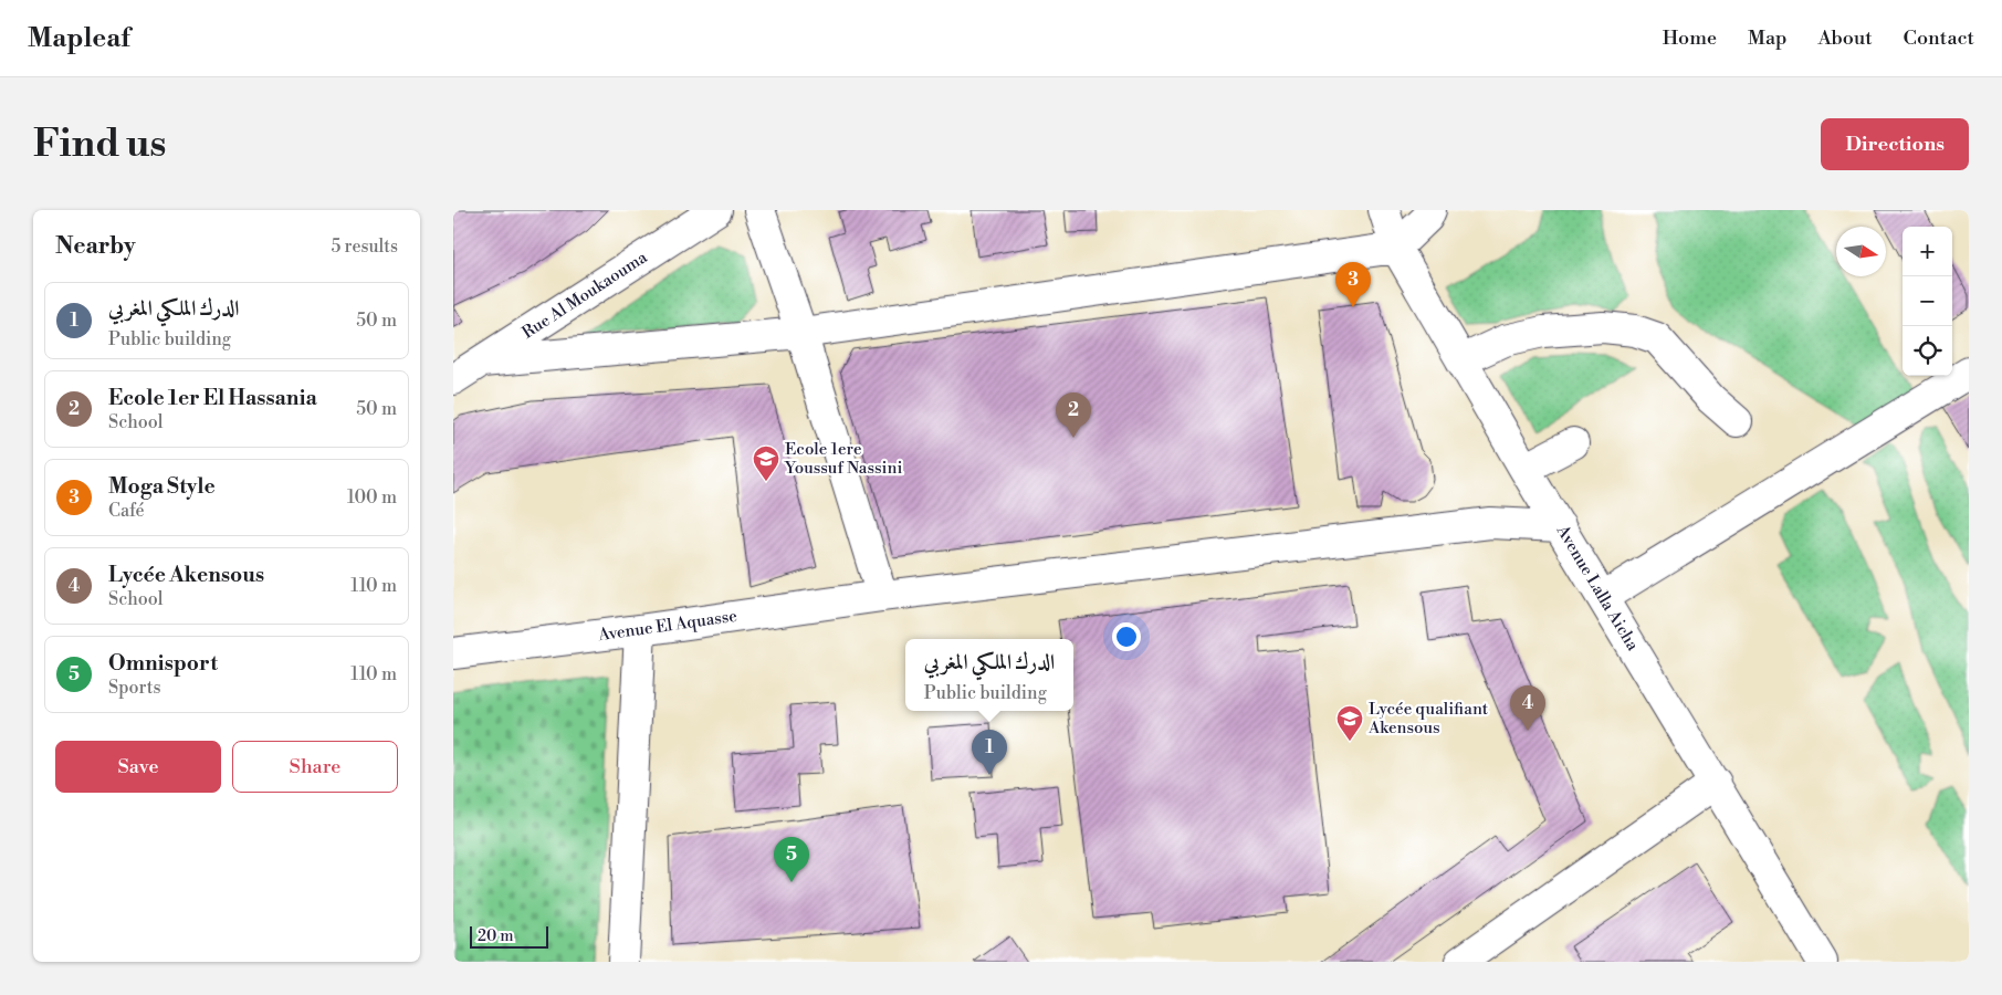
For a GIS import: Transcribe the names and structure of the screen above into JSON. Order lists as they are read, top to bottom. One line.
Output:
{"streets":{"street":["Rue Al Moukaouma","Avenue Lalla Aicha","Avenue El Aquasse"]},"crossings":[["Avenue Lalla Aicha","Avenue El Aquasse"]],"places":{"school or university":["Ecole 1ere Youssuf Nassini","Lycée qualifiant Akensous"]},"scale_bar":"20 m","north":"right","page":{"header":"Mapleaf","nav":["Home","Map","About","Contact"],"buttons":["Directions",["Save","Share"]],"title":"Find us","heading":["Nearby","5 results"],"map_buttons":["+","−"],"pins":["3","2","4","1","5"],"list":[{"mark":"1","name":"الدرك الملكي المغربي","note":"Public building","value":"50 m"},{"mark":"2","name":"Ecole 1er El Hassania","note":"School","value":"50 m"},{"mark":"3","name":"Moga Style","note":"Café","value":"100 m"},{"mark":"4","name":"Lycée Akensous","note":"School","value":"110 m"},{"mark":"5","name":"Omnisport","note":"Sports","value":"110 m"}],"popup":["الدرك الملكي المغربي","Public building"],"scale":"20 m"}}
